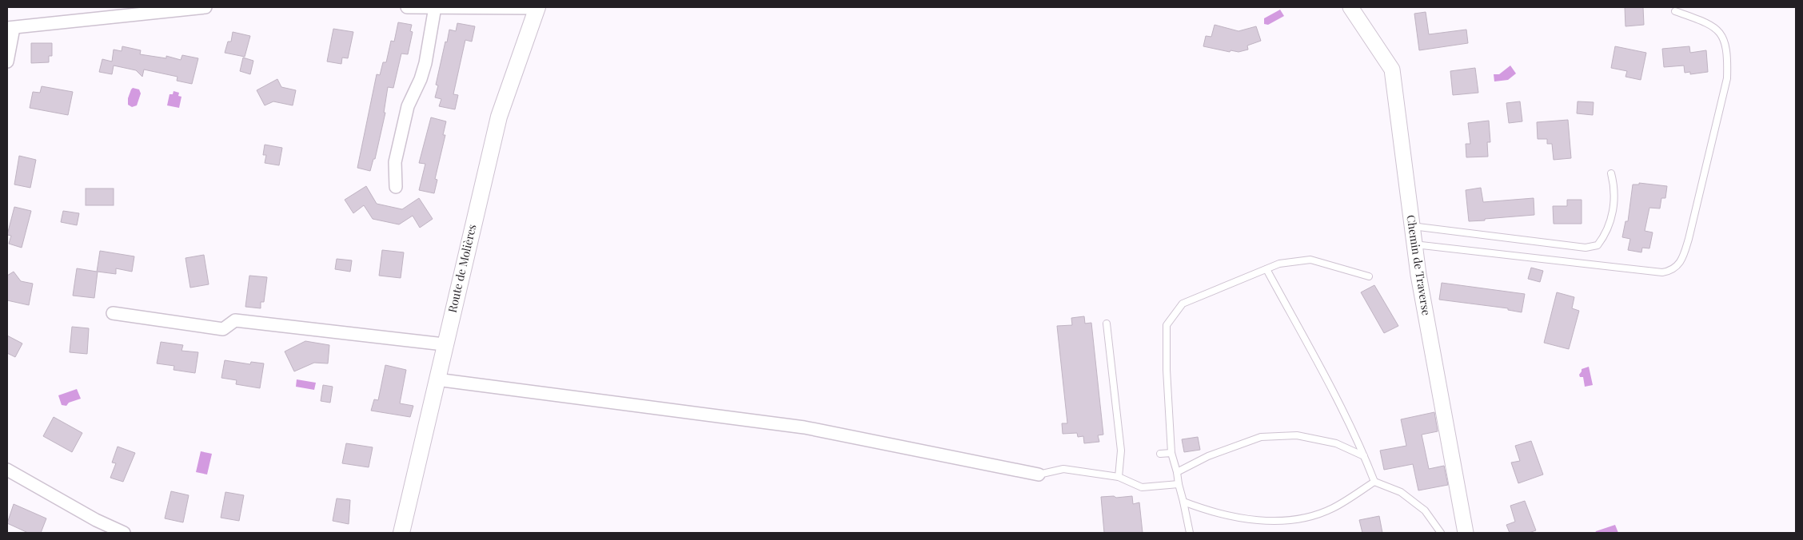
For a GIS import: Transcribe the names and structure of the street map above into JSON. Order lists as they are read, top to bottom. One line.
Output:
{"streets":{"main road":["Route de Molières"],"street":["Chemin de Traverse"]}}
